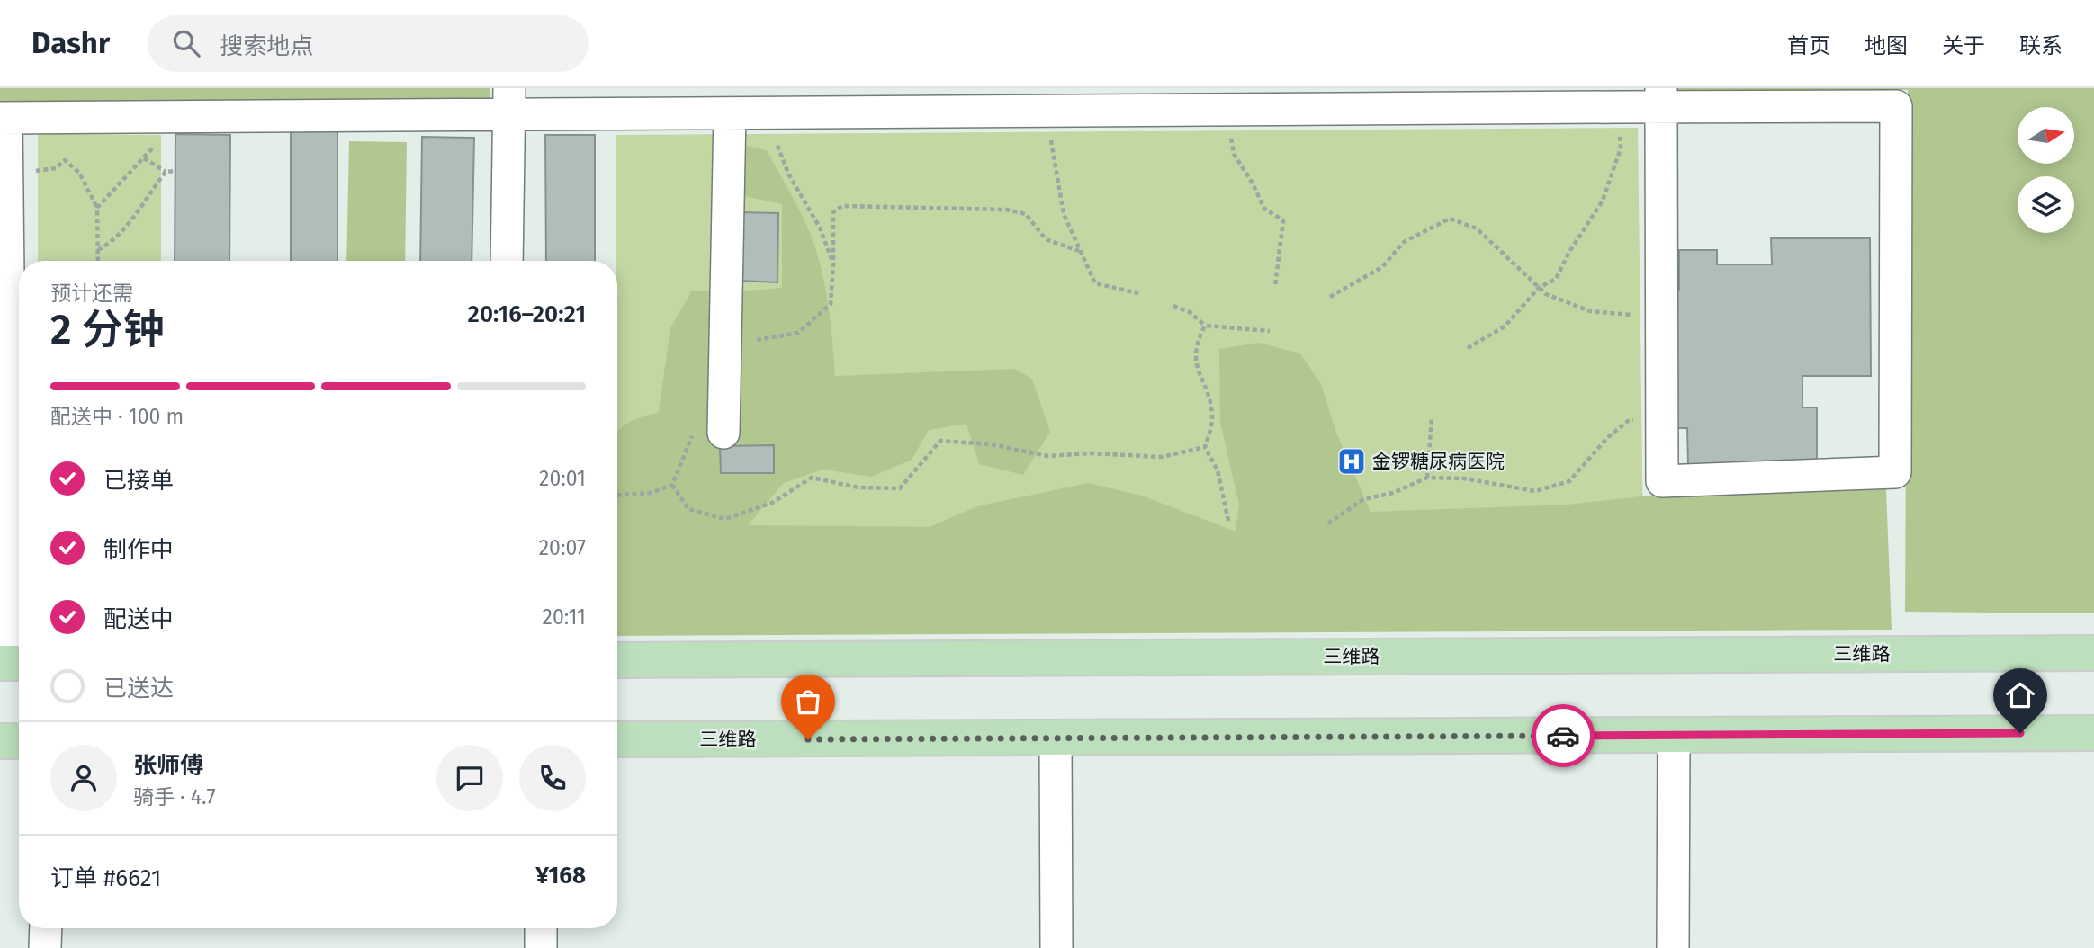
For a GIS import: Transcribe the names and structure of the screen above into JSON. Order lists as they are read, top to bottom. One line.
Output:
{"streets":{"main road":["三维路"]},"places":{"hospital":["金锣糖尿病医院"]},"north":"right","page":{"header":"Dashr","search":"搜索地点","nav":["首页","地图","关于","联系"],"heading":["2 分钟","预计还需","20:16–20:21"],"panel":["张师傅","骑手 · 4.7","订单 #6621","¥168"],"bar":"配送中 · 100 m","list":[["已接单","20:01"],["制作中","20:07"],["配送中","20:11"],"已送达"]}}
